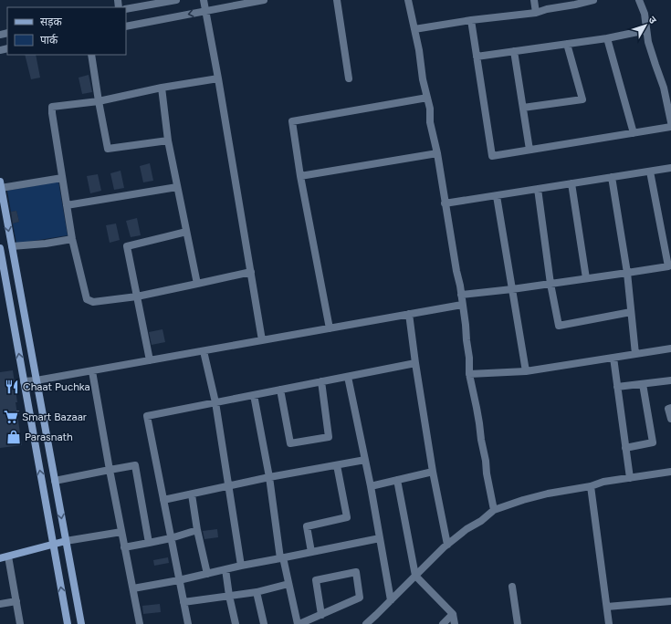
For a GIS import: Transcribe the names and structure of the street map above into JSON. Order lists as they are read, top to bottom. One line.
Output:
{"places":{"restaurant":["Chaat Puchka"],"supermarket":["Smart Bazaar"],"shop":["Parasnath"]},"legend":["सड़क","पार्क"],"north":"top right"}
